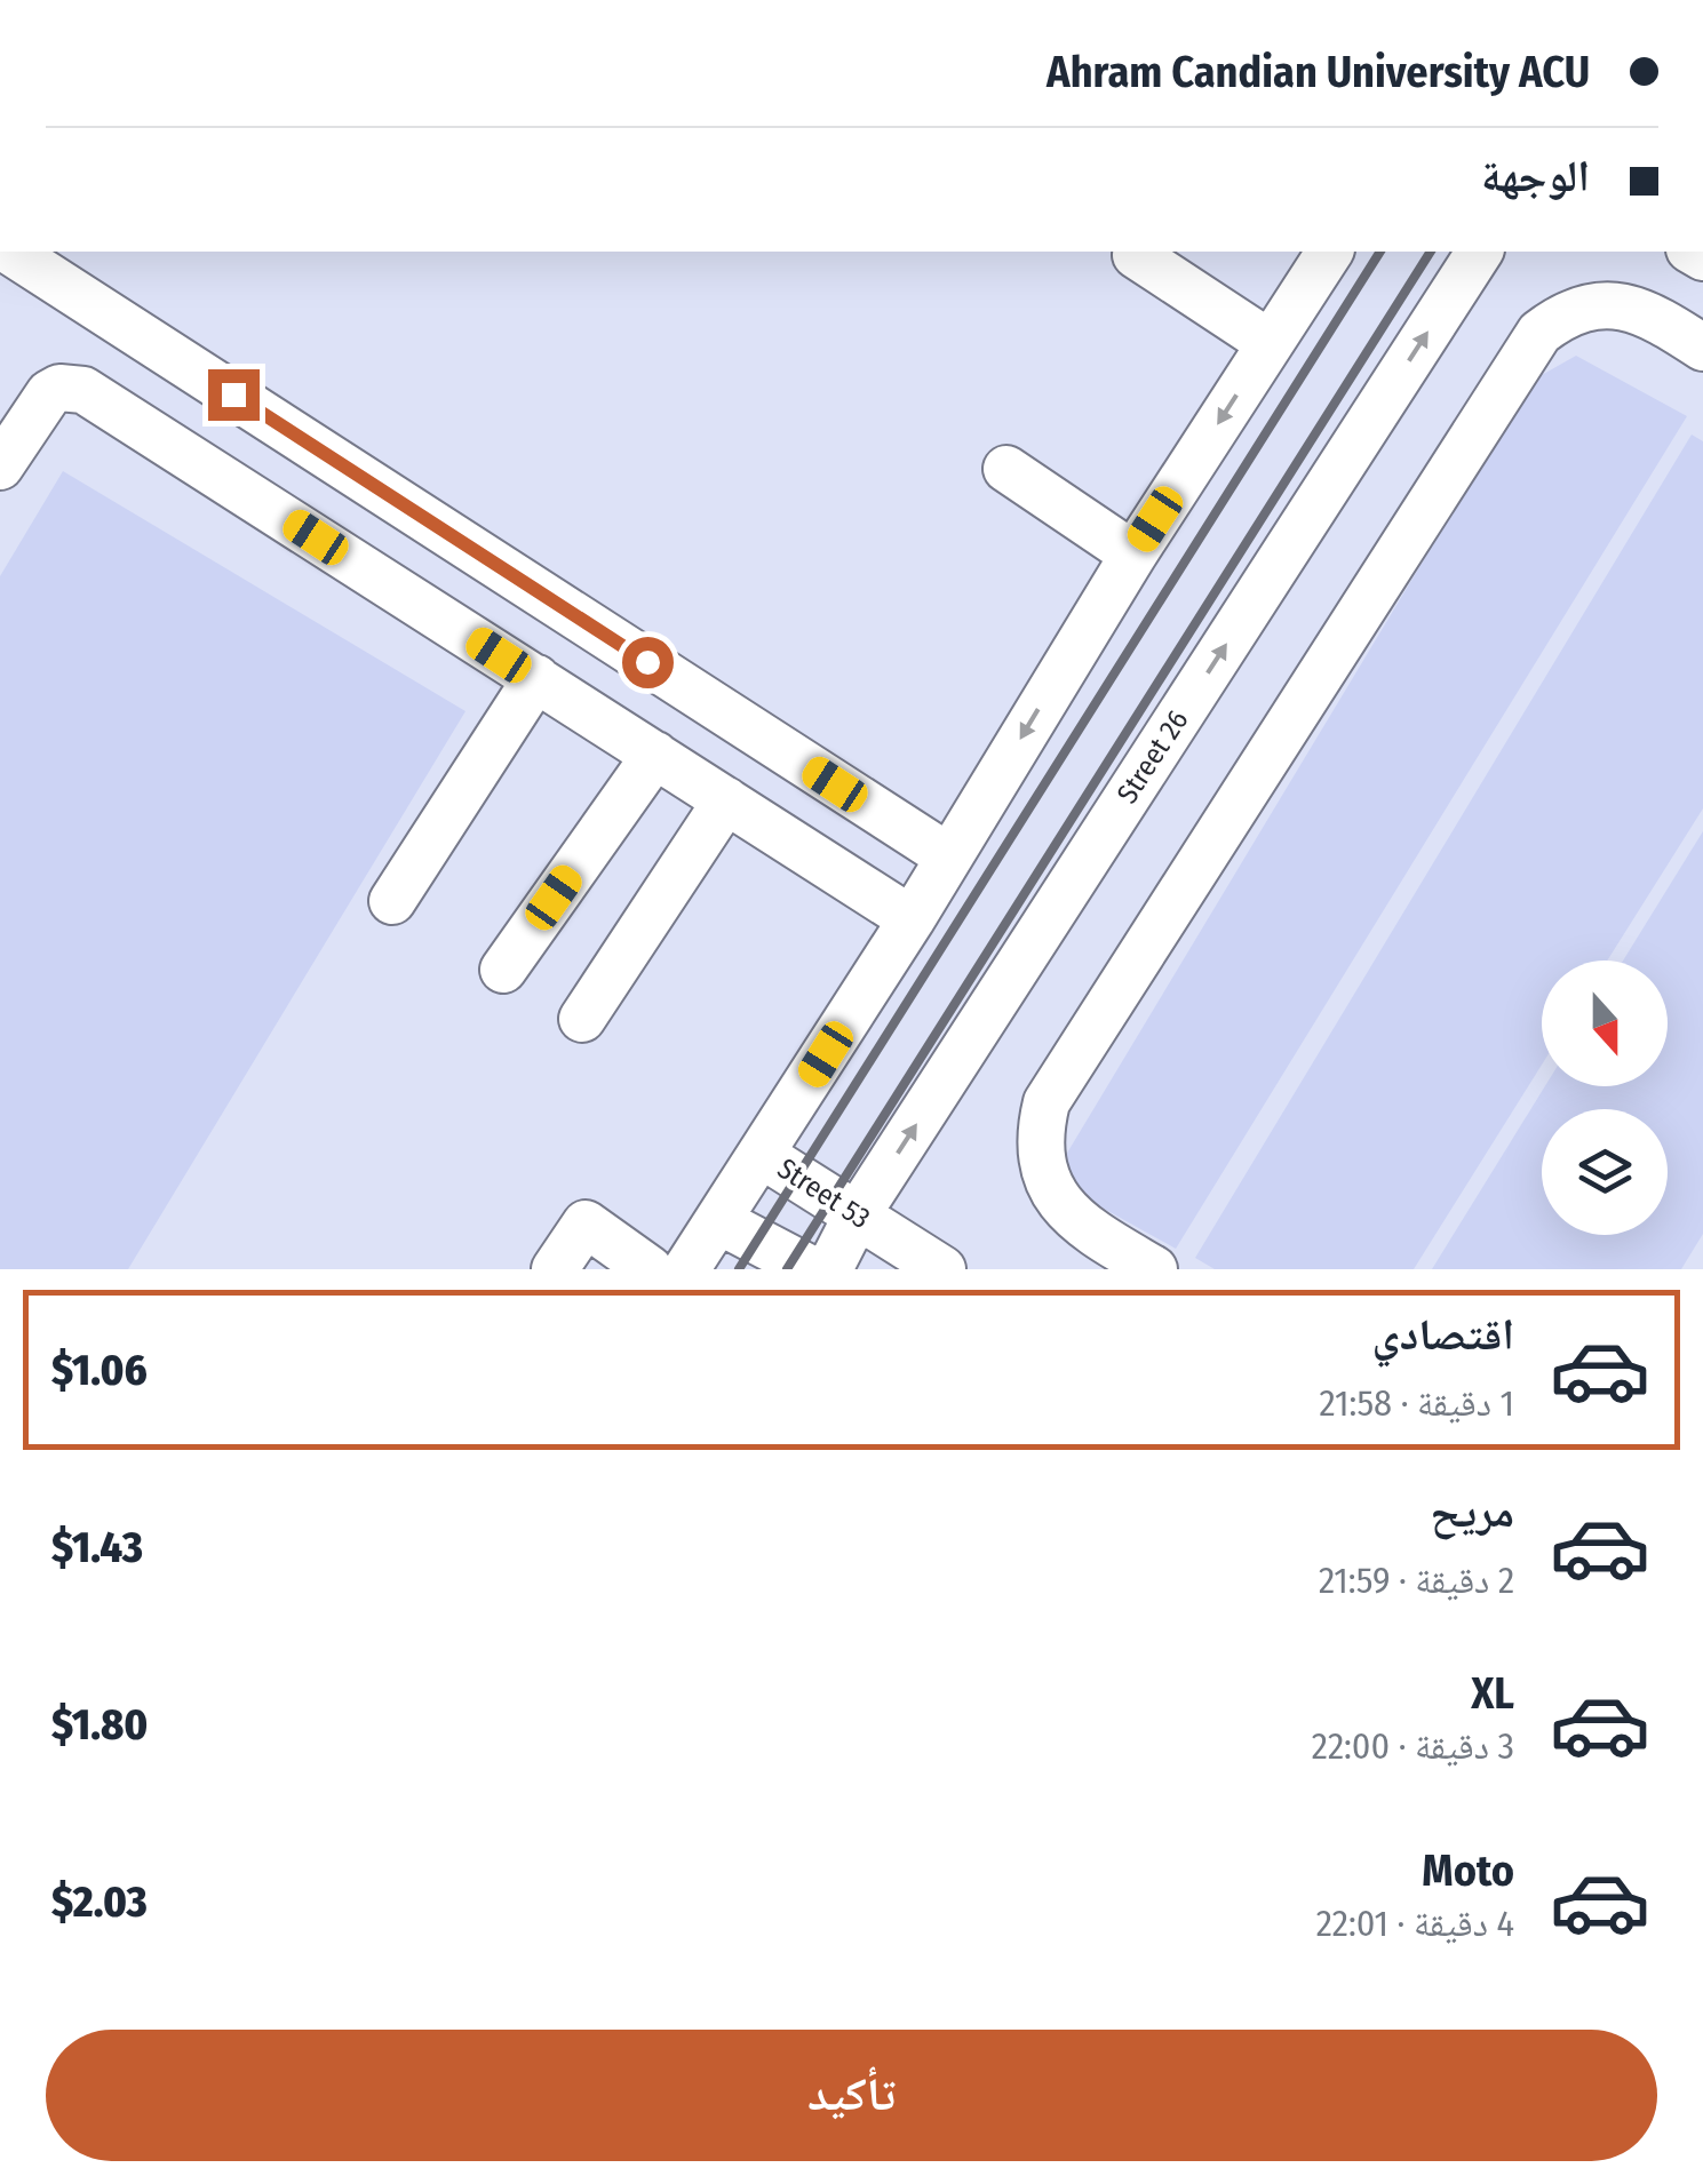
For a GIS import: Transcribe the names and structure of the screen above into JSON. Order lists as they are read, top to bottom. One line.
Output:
{"streets":{"street":["Street 26","Street 53"]},"crossings":[["Street 26","Street 53"]],"north":"bottom","page":{"banner":["Ahram Candian University ACU","الوجهة"],"list":[{"name":"اقتصادي","note":"1 دقيقة · 21:58","value":"$1.06"},{"name":"مريح","note":"2 دقيقة · 21:59","value":"$1.43"},{"name":"XL","note":"3 دقيقة · 22:00","value":"$1.80"},{"name":"Moto","note":"4 دقيقة · 22:01","value":"$2.03"}],"buttons":"تأكيد"}}
